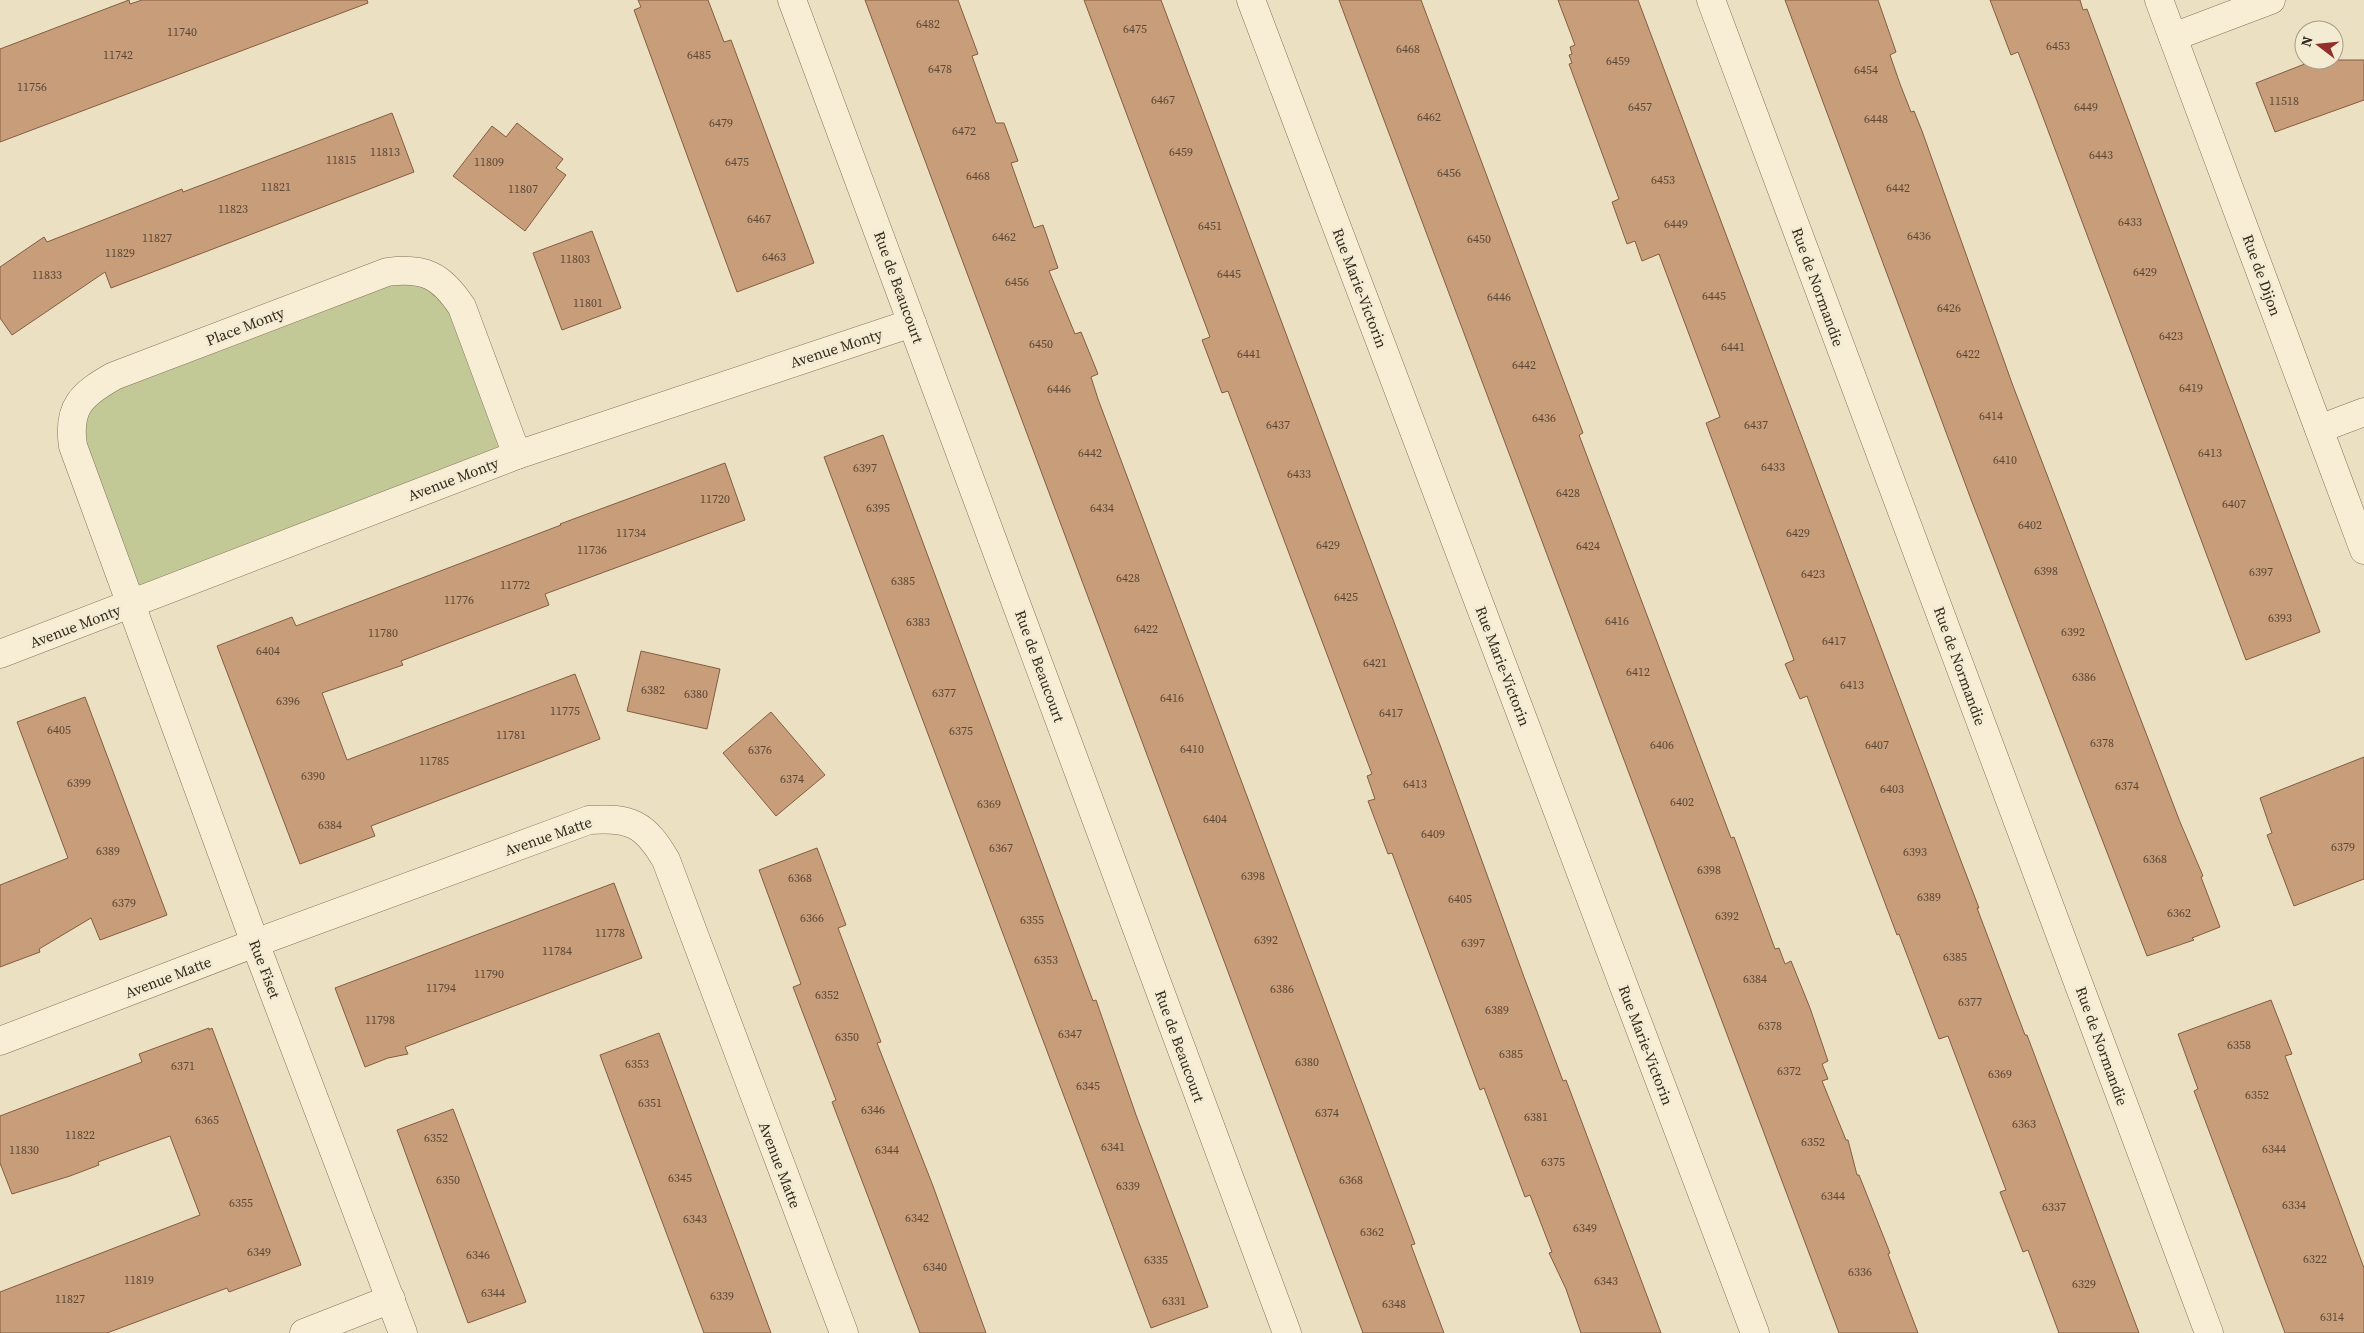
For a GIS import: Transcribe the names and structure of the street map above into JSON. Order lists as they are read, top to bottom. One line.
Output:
{"streets":{"street":["Rue de Dijon","Rue de Beaucourt","Rue de Normandie","Rue Marie-Victorin","Place Monty","Avenue Monty","Avenue Matte","Rue Fiset"]},"crossings":[["Rue de Beaucourt","Avenue Monty"],["Place Monty","Avenue Monty"],["Place Monty","Rue Fiset"],["Avenue Monty","Rue Fiset"],["Avenue Matte","Rue Fiset"]],"house_numbers":["6482","6475","11740","6453","6468","11742","6485","6459","6478","6454","11756","6467","11518","6457","6449","6462","6448","6479","6472","11813","6459","6443","11815","11809","6475","6456","6468","6453","11821","6442","11807","11823","6467","6433","6449","6451","6436","6462","11827","6450","11829","6463","11803","6429","6445","11833","6456","6445","6446","11801","6426","6423","6450","6441","6441","6422","6442","6419","6446","6414","6436","6437","6437","6442","6413","6410","6433","6397","6433","6428","11720","6407","6395","6434","6402","11734","6429","6429","6424","11736","6398","6397","6423","6428","6385","11772","6425","11776","6393","6416","6383","6422","6392","11780","6417","6404","6421","6412","6386","6413","6382","6377","6380","6416","6396","11775","6417","6405","6375","11781","6378","6406","6407","6410","6376","11785","6390","6374","6399","6413","6374","6403","6402","6369","6404","6384","6409","6379","6367","6389","6393","6368","6398","6398","6368","6389","6405","6379","6362","6392","6366","6355","11778","6392","6397","11784","6385","6353","11790","6384","11794","6386","6352","6377","6389","11798","6378","6347","6350","6358","6385","6380","6353","6371","6372","6369","6345","6352","6351","6346","6374","6381","6365","6363","11822","6352","6352","6341","6344","11830","6344","6375","6345","6350","6368","6339","6344","6355","6334","6337","6342","6343","6349","6362","6349","6346","6322","6335","6340","6336","11819","6343","6329","6344","6339","11827","6331","6348","6314"],"north":"left"}
